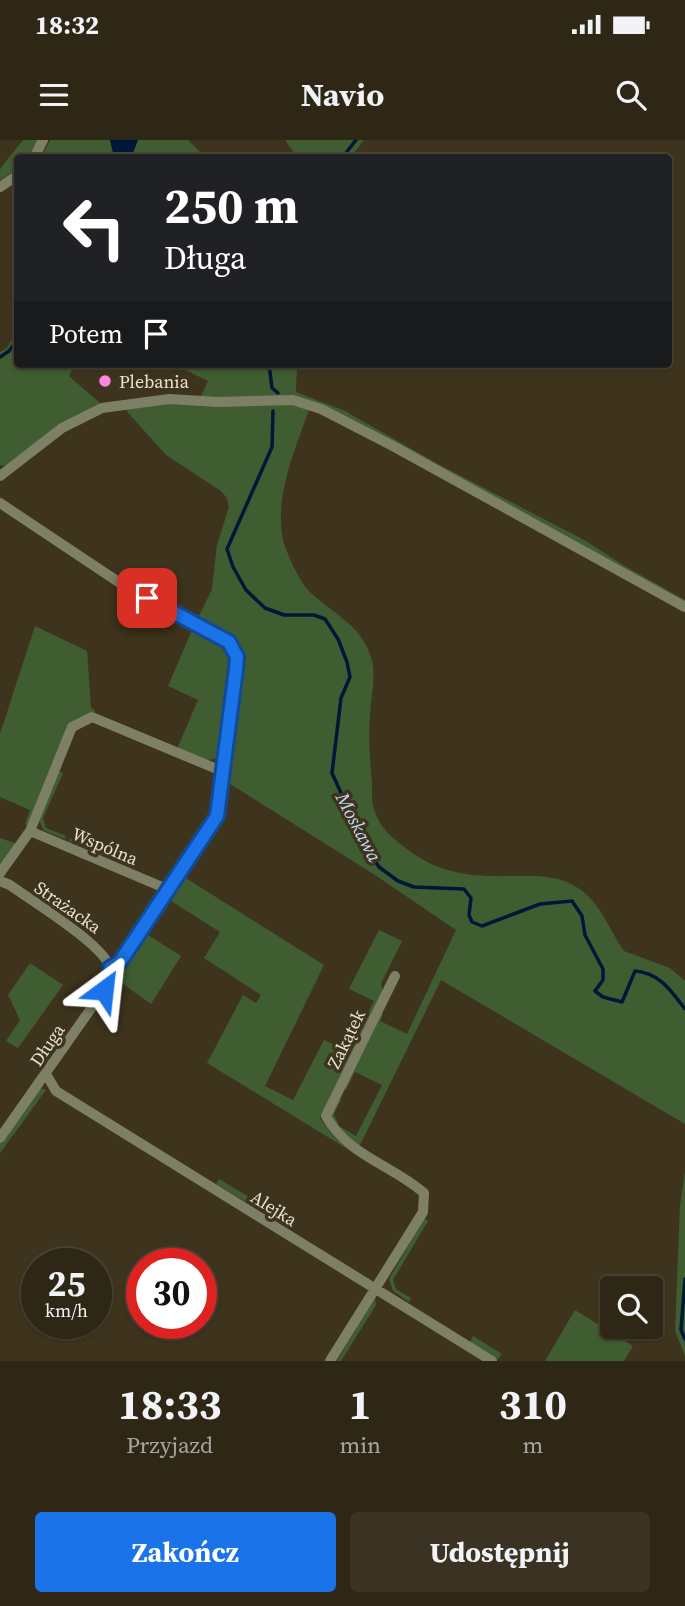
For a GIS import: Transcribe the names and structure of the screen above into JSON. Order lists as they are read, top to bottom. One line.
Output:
{"streets":{"street":["Wspólna","Strażacka","Zakątek","Długa","Alejka"]},"crossings":[["Wspólna","Długa"],["Strażacka","Długa"],["Zakątek","Alejka"],["Długa","Alejka"]],"water":["Moskawa"],"places":["Plebania"],"page":{"status":"18:32","header":"Navio","turn":["250 m","Długa"],"then":"Potem","speed":"25 km/h","limit":"30","eta":["18:33","Przyjazd","1","min","310","m"],"buttons":["Zakończ","Udostępnij"]}}
